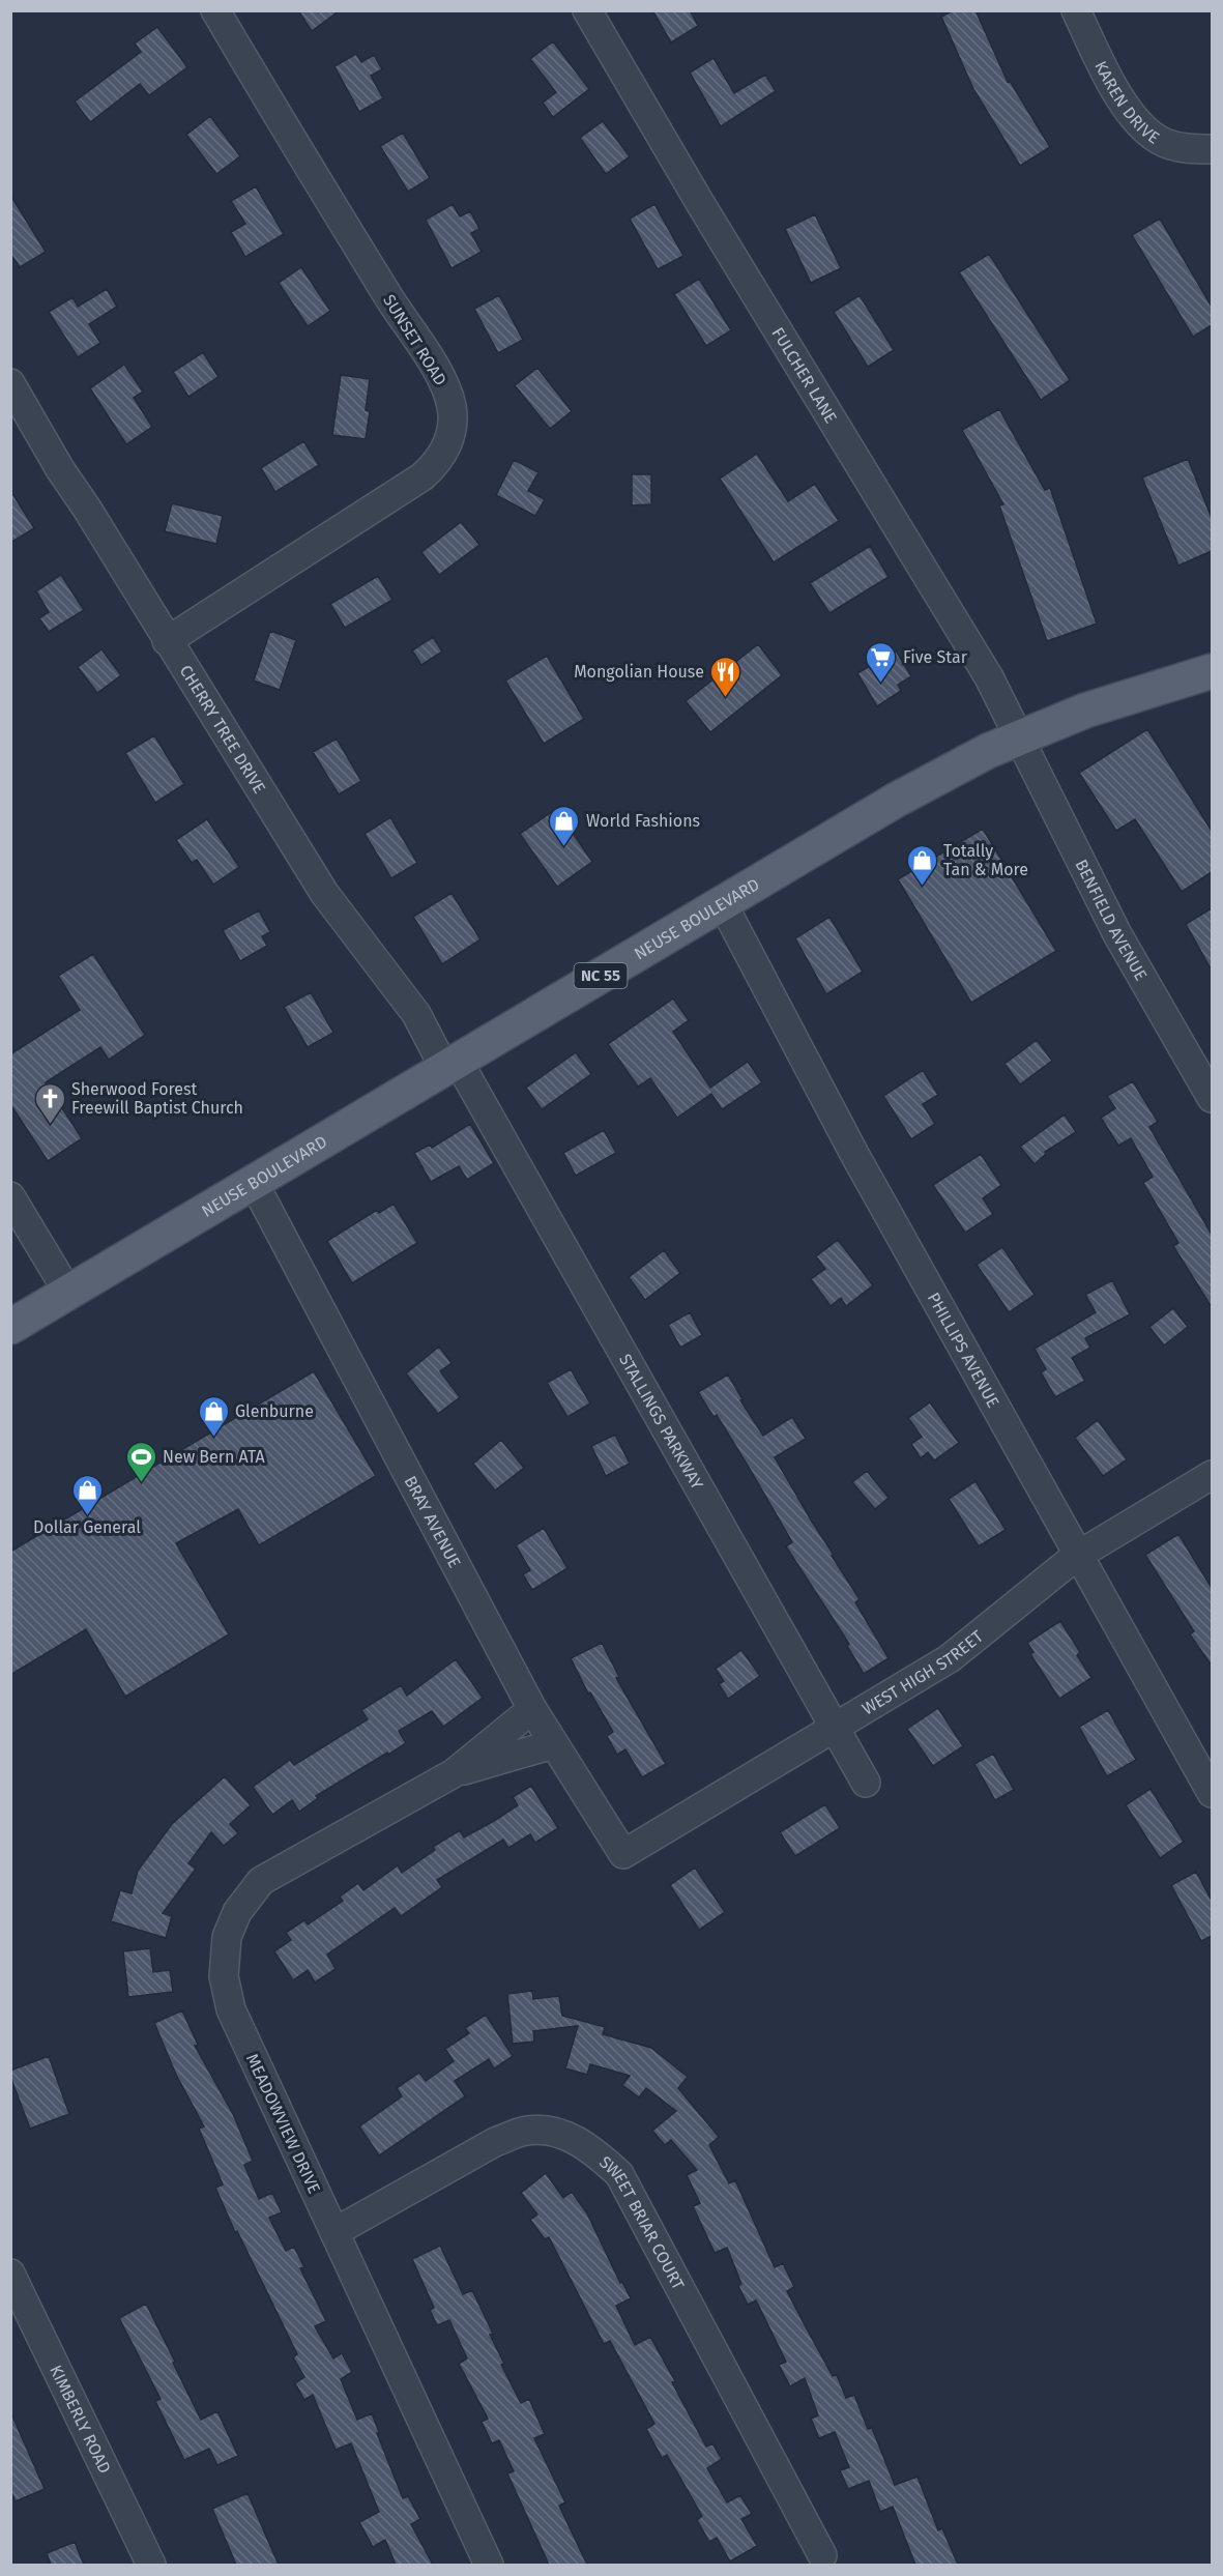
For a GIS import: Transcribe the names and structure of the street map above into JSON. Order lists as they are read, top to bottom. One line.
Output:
{"streets":{"main road":["NEUSE BOULEVARD","NC 55"],"street":["KAREN DRIVE","SUNSET ROAD","FULCHER LANE","CHERRY TREE DRIVE","BENFIELD AVENUE","PHILLIPS AVENUE","STALLINGS PARKWAY","BRAY AVENUE","WEST HIGH STREET","MEADOWVIEW DRIVE","SWEET BRIAR COURT","KIMBERLY ROAD"]},"crossings":[["SUNSET ROAD","CHERRY TREE DRIVE"],["FULCHER LANE","NEUSE BOULEVARD"],["FULCHER LANE","BENFIELD AVENUE"],["CHERRY TREE DRIVE","NEUSE BOULEVARD"],["CHERRY TREE DRIVE","STALLINGS PARKWAY"],["NEUSE BOULEVARD","BENFIELD AVENUE"],["NEUSE BOULEVARD","PHILLIPS AVENUE"],["NEUSE BOULEVARD","STALLINGS PARKWAY"],["NEUSE BOULEVARD","BRAY AVENUE"],["PHILLIPS AVENUE","WEST HIGH STREET"],["STALLINGS PARKWAY","WEST HIGH STREET"],["BRAY AVENUE","WEST HIGH STREET"],["BRAY AVENUE","MEADOWVIEW DRIVE"],["MEADOWVIEW DRIVE","SWEET BRIAR COURT"]],"places":{"supermarket":["Five Star"],"restaurant":["Mongolian House"],"shop":["World Fashions","Totally Tan & More","Glenburne","Dollar General"],"church":["Sherwood Forest Freewill Baptist Church"],"sports":["New Bern ATA"]}}
